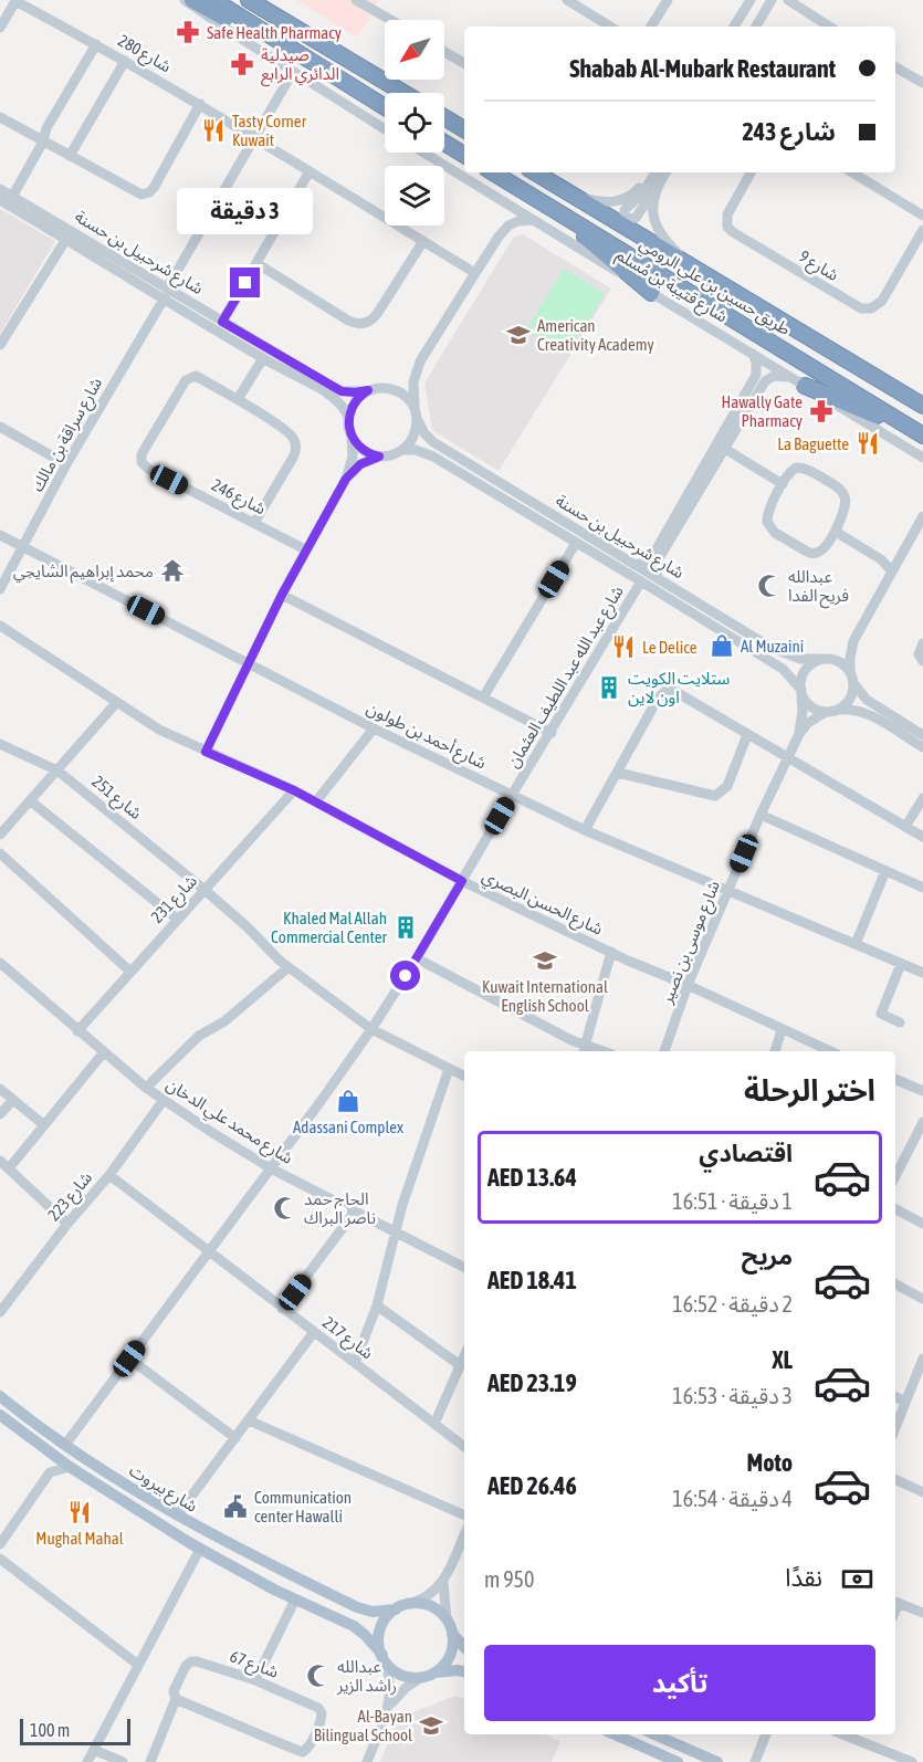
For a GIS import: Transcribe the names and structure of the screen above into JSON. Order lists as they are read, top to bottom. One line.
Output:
{"streets":{"highway":["طريق حسين بن علي الرومي"],"main road":["شارع بيروت"],"street":["شارع 280","شارع شرحبيل بن حسنة","شارع 9","شارع قتيبة بن مُسلم","شارع سراقة بن مالك","شارع 246","شارع عبد الله عبد اللطيف العثمان","شارع أحمد بن طولون","شارع 251","شارع 231","شارع الحسن البصري","شارع موسى بن نصير","شارع محمد علي الدخان","شارع 223","شارع 217","شارع 67"]},"crossings":[["شارع 280","شارع سراقة بن مالك"],["شارع شرحبيل بن حسنة","شارع سراقة بن مالك"],["شارع شرحبيل بن حسنة","شارع عبد الله عبد اللطيف العثمان"],["شارع شرحبيل بن حسنة","شارع موسى بن نصير"],["شارع سراقة بن مالك","شارع أحمد بن طولون"],["شارع عبد الله عبد اللطيف العثمان","شارع أحمد بن طولون"],["شارع عبد الله عبد اللطيف العثمان","شارع 251"],["شارع عبد الله عبد اللطيف العثمان","شارع الحسن البصري"],["شارع عبد الله عبد اللطيف العثمان","شارع محمد علي الدخان"],["شارع عبد الله عبد اللطيف العثمان","شارع 217"],["شارع عبد الله عبد اللطيف العثمان","شارع بيروت"],["شارع أحمد بن طولون","شارع موسى بن نصير"],["شارع 251","شارع 231"],["شارع 231","شارع الحسن البصري"],["شارع 231","شارع محمد علي الدخان"],["شارع الحسن البصري","شارع موسى بن نصير"],["شارع محمد علي الدخان","شارع 223"],["شارع 223","شارع 217"]],"places":{"pharmacy":["Safe Health Pharmacy","صيدلية الدائري الرابع","Hawally Gate Pharmacy"],"restaurant":["Tasty Corner Kuwait","La Baguette","Le Delice","Mughal Mahal"],"school or university":["American Creativity Academy","Kuwait International English School","Al-Bayan Bilingual School"],"temple":["محمد إبراهيم الشايجي"],"mosque":["عبدالله فريح الفدا","الحاج حمد ناصر البراك","عبدالله راشد الزير"],"shop":["Al Muzaini","Adassani Complex"],"building":["ستلايت الكويت اون لاين","Khaled Mal Allah Commercial Center"],"public building":["Communication center Hawalli"]},"scale_bar":"100 m","north":"bottom left","page":{"banner":["Shabab Al-Mubark Restaurant","شارع 243"],"bubble":"3 دقيقة","heading":"اختر الرحلة","list":[{"name":"اقتصادي","note":"1 دقيقة · 16:51","value":"AED 13.64"},{"name":"مريح","note":"2 دقيقة · 16:52","value":"AED 18.41"},{"name":"XL","note":"3 دقيقة · 16:53","value":"AED 23.19"},{"name":"Moto","note":"4 دقيقة · 16:54","value":"AED 26.46"}],"pay":["نقدًا","950 m"],"buttons":"تأكيد","scale":"100 m"}}
